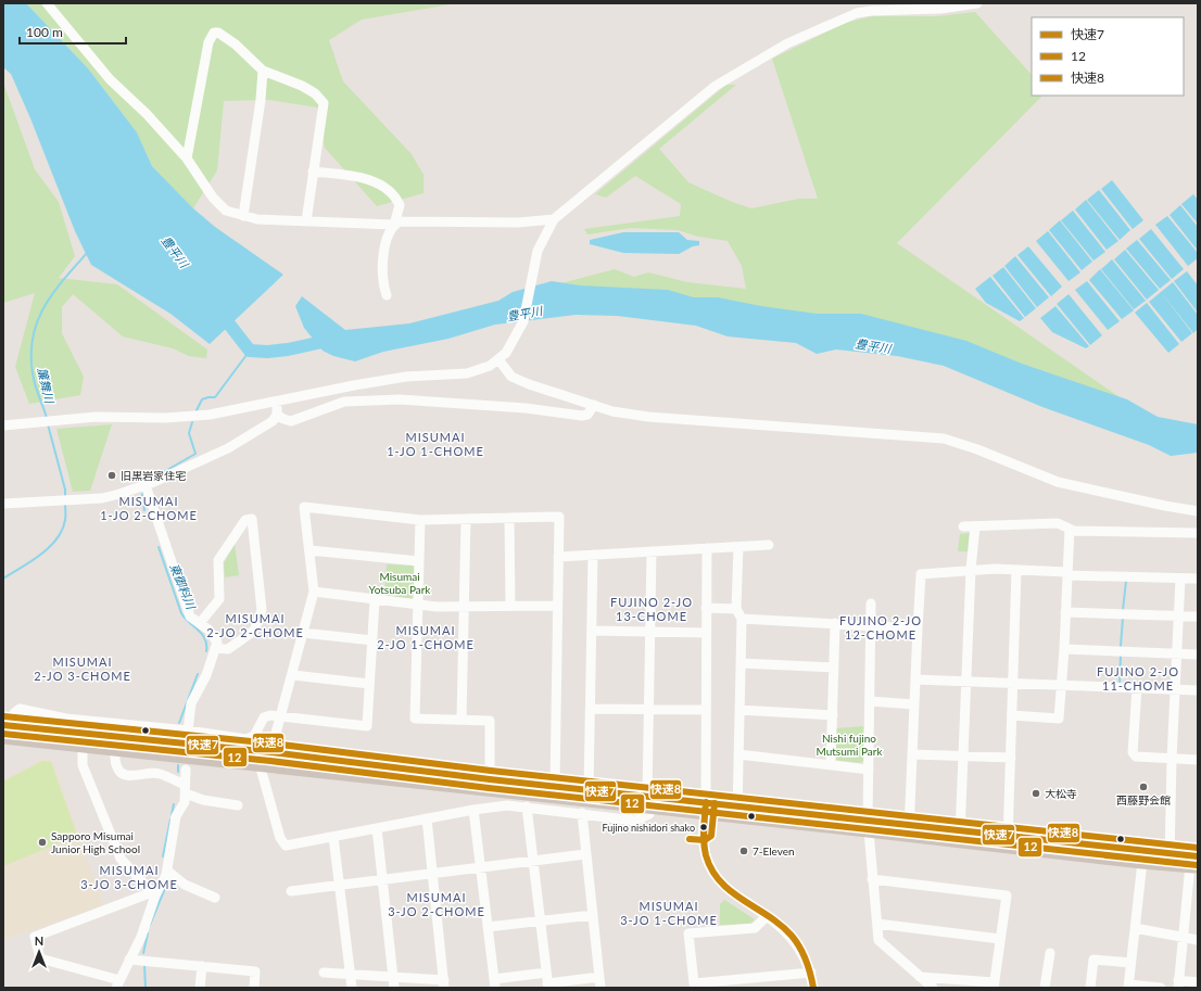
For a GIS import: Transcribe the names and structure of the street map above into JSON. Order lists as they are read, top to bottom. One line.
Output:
{"districts":["MISUMAI 1-JO 1-CHOME","MISUMAI 1-JO 2-CHOME","FUJINO 2-JO 13-CHOME","MISUMAI 2-JO 2-CHOME","FUJINO 2-JO 12-CHOME","MISUMAI 2-JO 1-CHOME","MISUMAI 2-JO 3-CHOME","FUJINO 2-JO 11-CHOME","MISUMAI 3-JO 3-CHOME","MISUMAI 3-JO 2-CHOME","MISUMAI 3-JO 1-CHOME"],"water":["豊平川","簾舞川","東御料川"],"parks":["Misumai Yotsuba Park","Nishi fujino Mutsumi Park"],"places":["旧黒岩家住宅","西藤野会館","大松寺","Fujino nishidori shako","Sapporo Misumai Junior High School","7-Eleven"],"lines":["transit line 快速8","transit line 快速7","transit line 12"],"legend":["快速7","12","快速8"],"scale_bar":"100 m","north":"top"}
